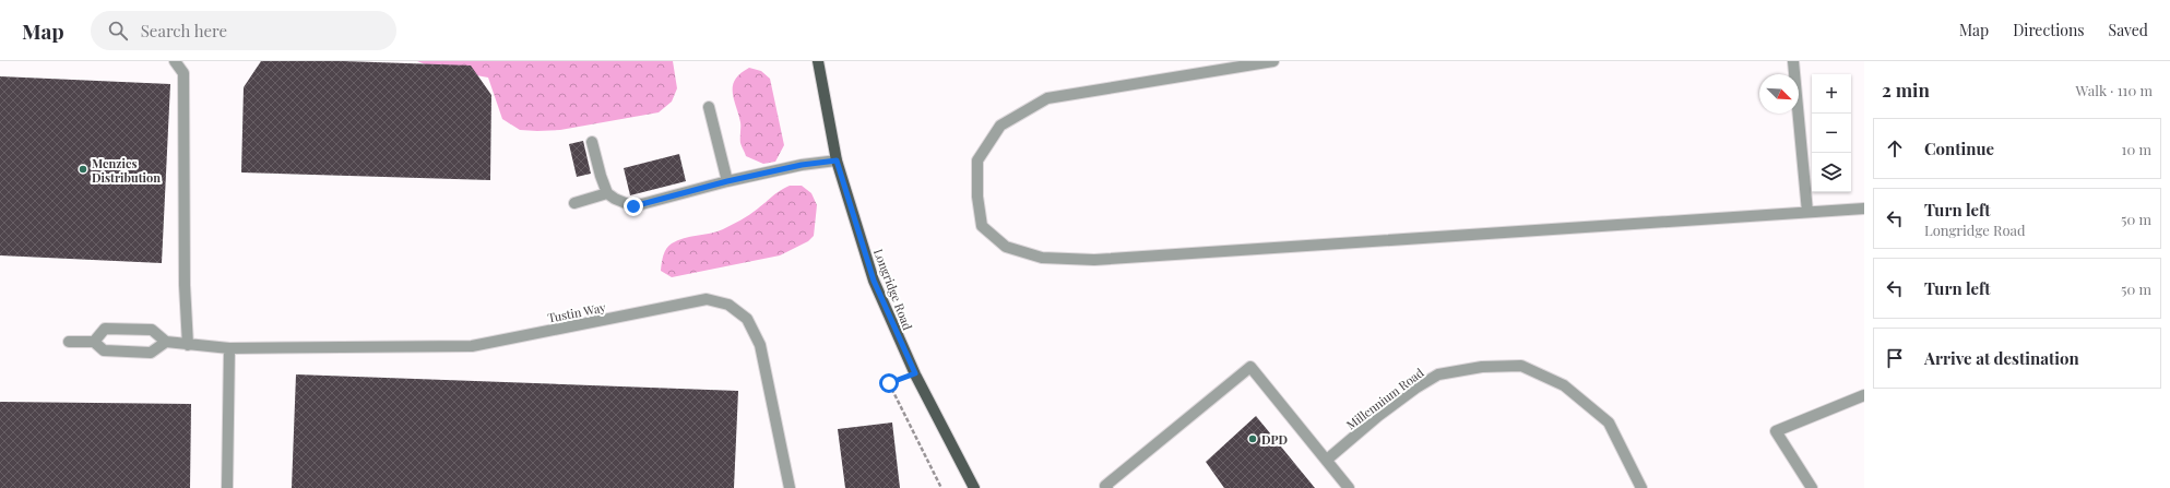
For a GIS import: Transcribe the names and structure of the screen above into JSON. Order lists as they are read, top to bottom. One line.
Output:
{"streets":{"main road":["Longridge Road"],"lane":["Tustin Way","Millennium Road"]},"places":["Menzies Distribution","DPD"],"north":"bottom right","page":{"header":"Map","search":"Search here","nav":["Map","Directions","Saved"],"heading":["2 min","Walk · 110 m"],"map_buttons":["+","−"],"list":[["Continue","10 m"],["Turn left","Longridge Road","50 m"],["Turn left","50 m"],"Arrive at destination"]}}
